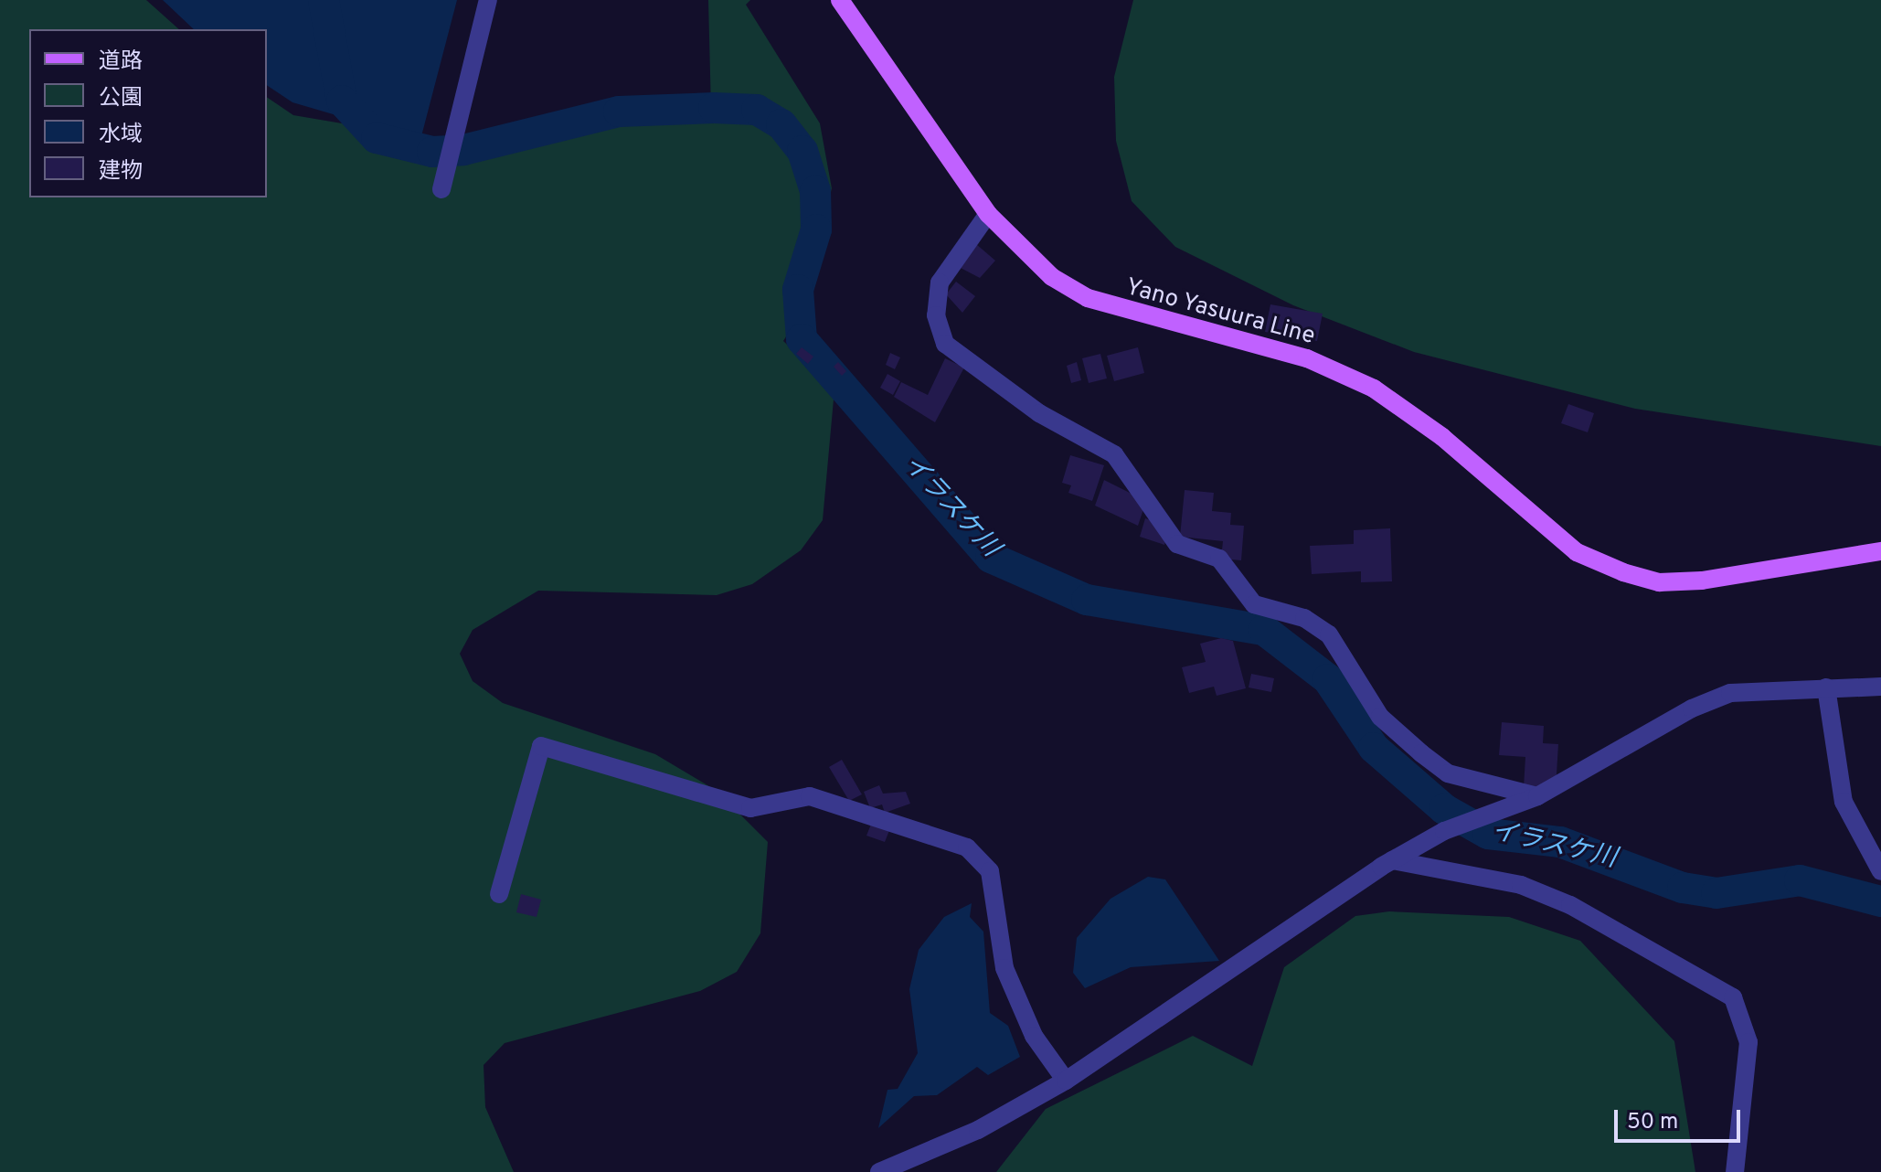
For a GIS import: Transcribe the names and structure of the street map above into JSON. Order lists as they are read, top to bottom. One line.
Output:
{"streets":{"main road":["Yano Yasuura Line"]},"water":["イラスケ川"],"legend":["道路","公園","水域","建物"],"scale_bar":"50 m"}
